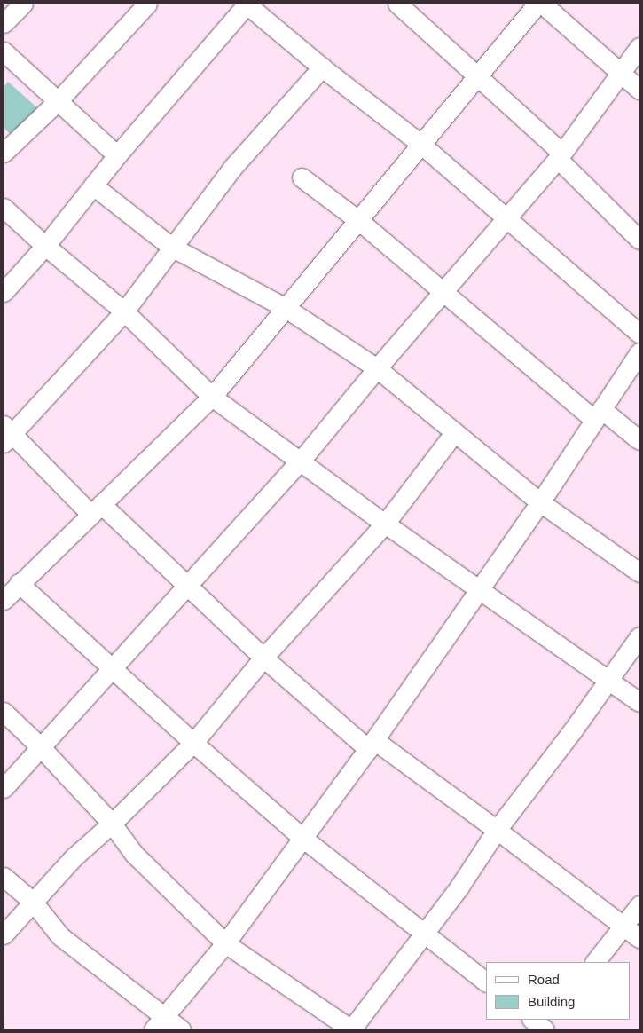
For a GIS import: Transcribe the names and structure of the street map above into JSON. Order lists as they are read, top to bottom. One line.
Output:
{"legend":["Road","Building"]}
